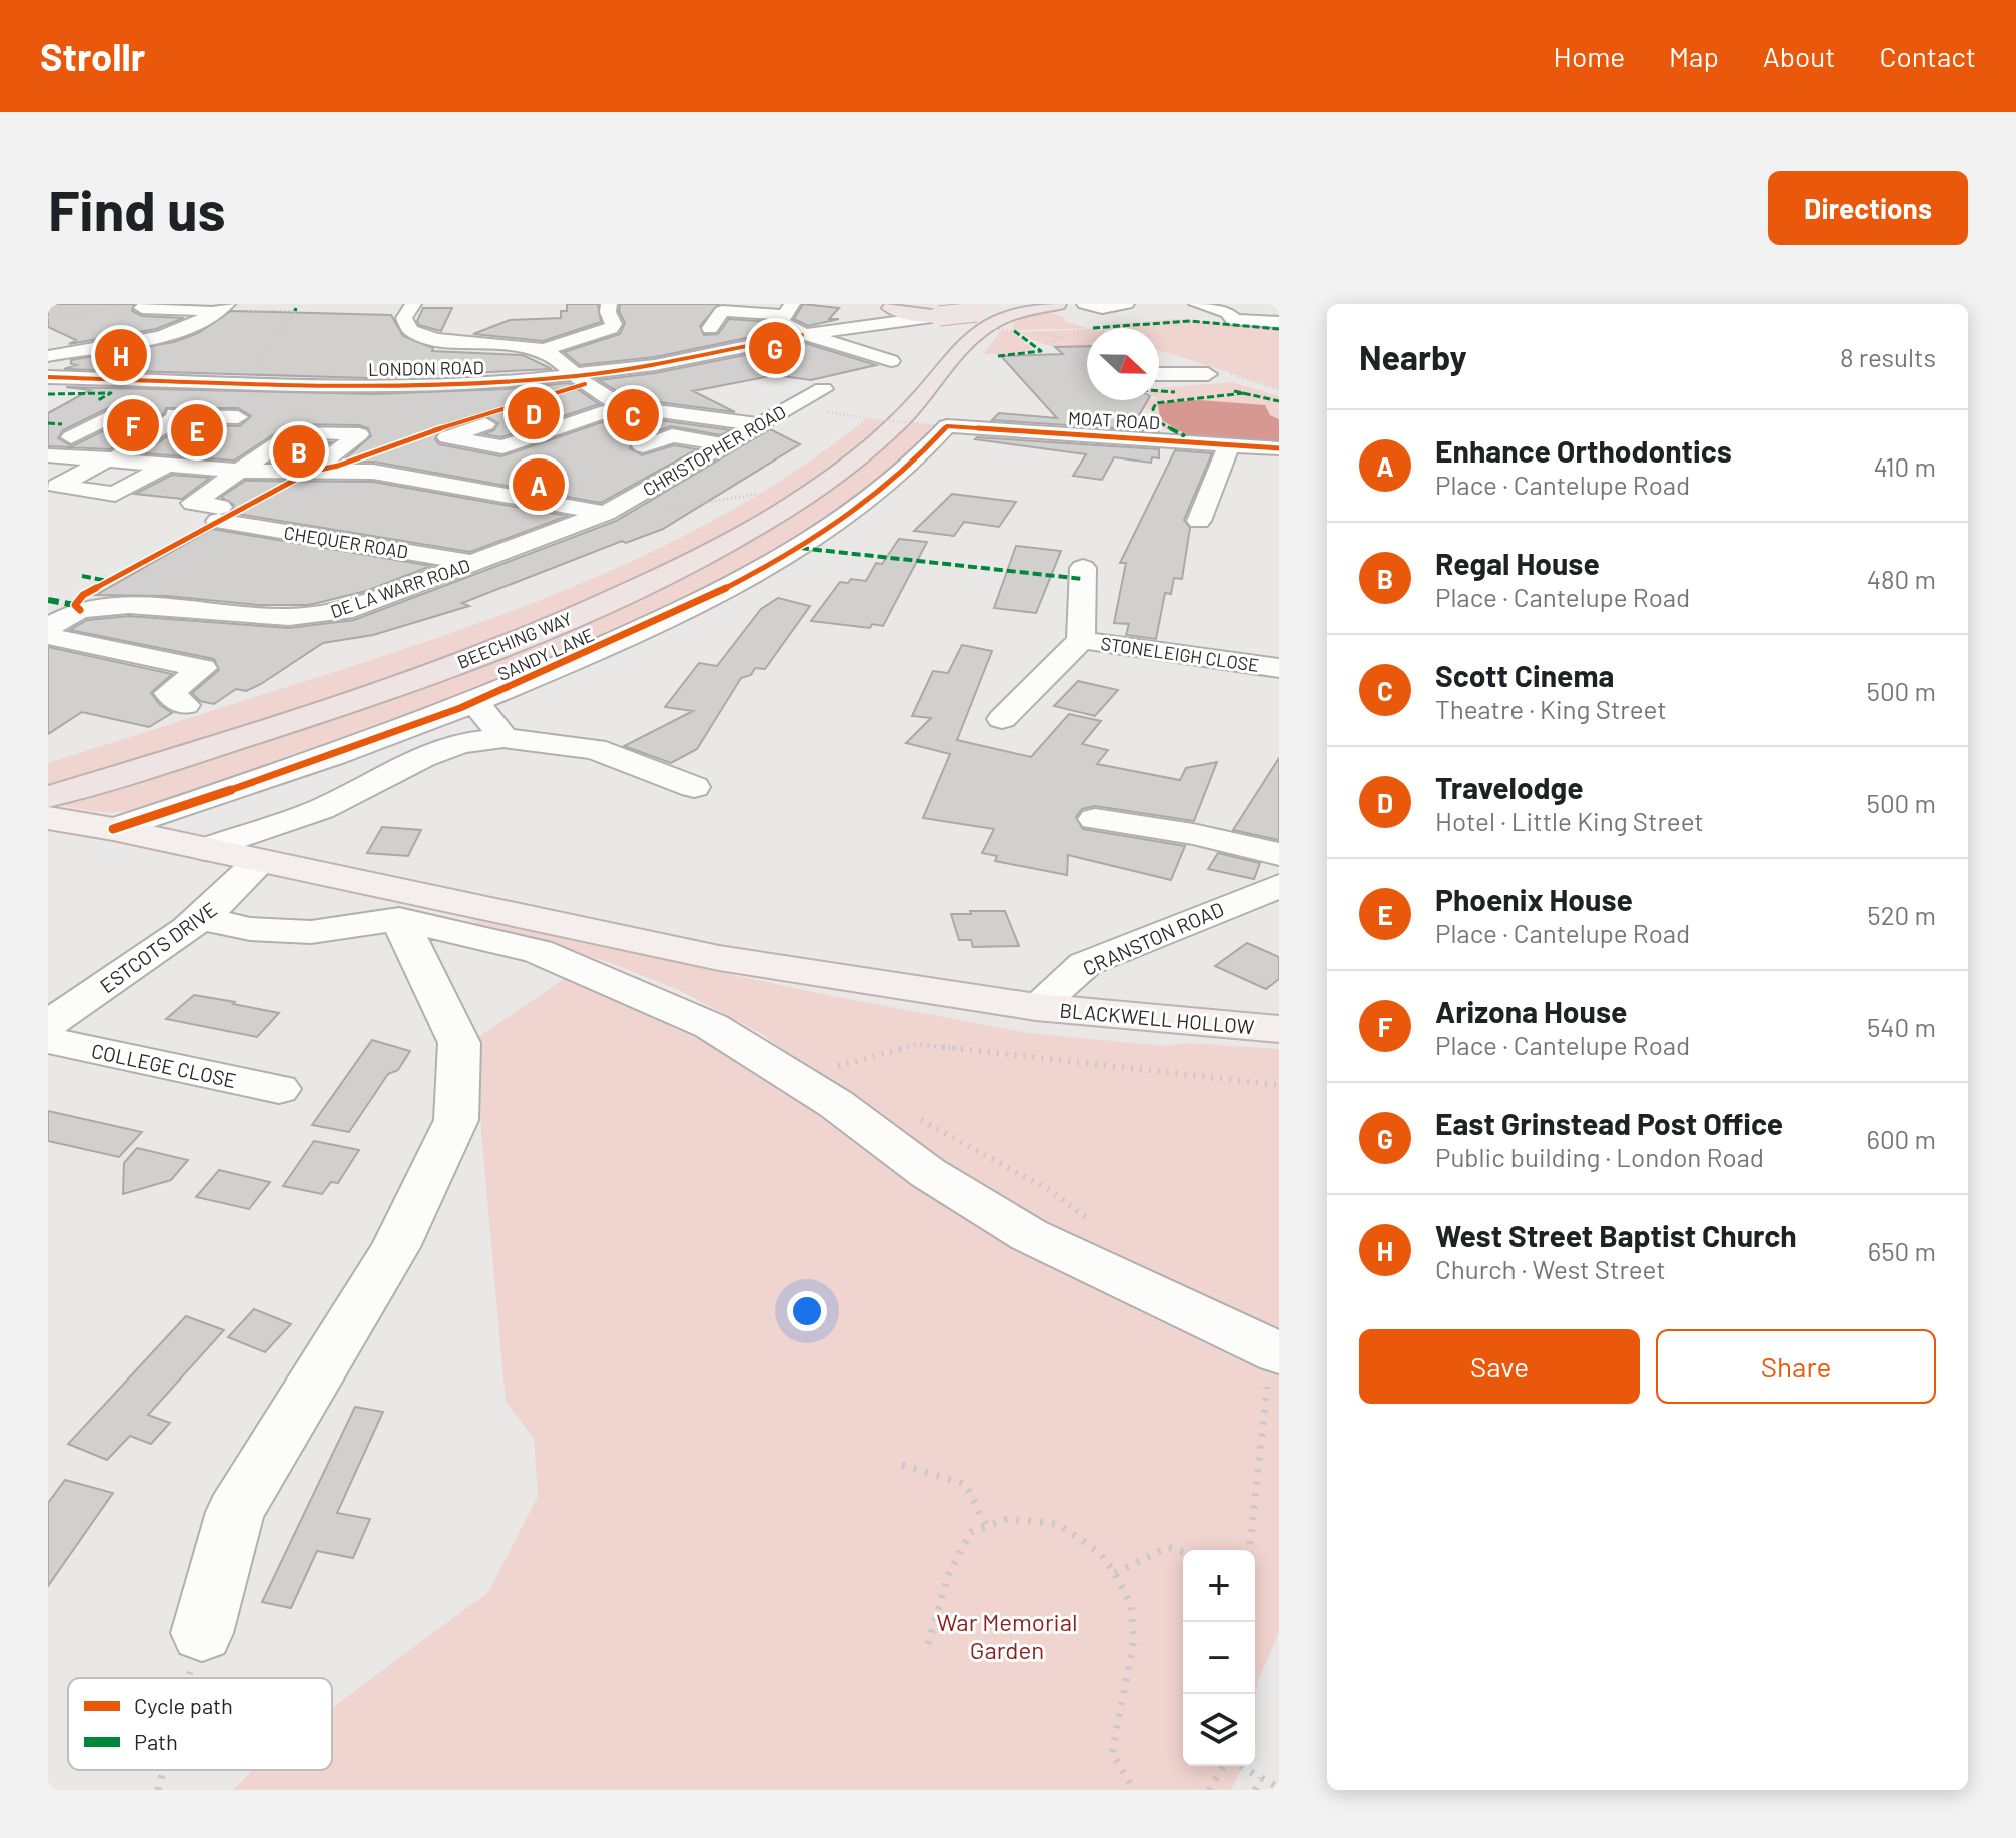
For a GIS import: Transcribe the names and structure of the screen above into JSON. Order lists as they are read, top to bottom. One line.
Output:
{"streets":{"highway":["LONDON ROAD","BEECHING WAY"],"main road":["BLACKWELL HOLLOW"],"street":["MOAT ROAD","CHRISTOPHER ROAD","CHEQUER ROAD","DE LA WARR ROAD","SANDY LANE","STONELEIGH CLOSE","CRANSTON ROAD","ESTCOTS DRIVE","COLLEGE CLOSE"]},"crossings":[["LONDON ROAD","BEECHING WAY"],["MOAT ROAD","SANDY LANE"],["CHRISTOPHER ROAD","DE LA WARR ROAD"],["CHEQUER ROAD","DE LA WARR ROAD"],["SANDY LANE","BLACKWELL HOLLOW"],["CRANSTON ROAD","BLACKWELL HOLLOW"],["ESTCOTS DRIVE","BLACKWELL HOLLOW"]],"parks":["War Memorial Garden"],"legend":["Cycle path","Path"],"north":"right","page":{"header":"Strollr","nav":["Home","Map","About","Contact"],"buttons":["Directions",["Save","Share"]],"title":"Find us","heading":["Nearby","8 results"],"pins":["G","H","D","C","F","E","B","A"],"list":[{"mark":"A","name":"Enhance Orthodontics","note":"Place · Cantelupe Road","value":"410 m"},{"mark":"B","name":"Regal House","note":"Place · Cantelupe Road","value":"480 m"},{"mark":"C","name":"Scott Cinema","note":"Theatre · King Street","value":"500 m"},{"mark":"D","name":"Travelodge","note":"Hotel · Little King Street","value":"500 m"},{"mark":"E","name":"Phoenix House","note":"Place · Cantelupe Road","value":"520 m"},{"mark":"F","name":"Arizona House","note":"Place · Cantelupe Road","value":"540 m"},{"mark":"G","name":"East Grinstead Post Office","note":"Public building · London Road","value":"600 m"},{"mark":"H","name":"West Street Baptist Church","note":"Church · West Street","value":"650 m"}],"map_buttons":["+","−"]}}
